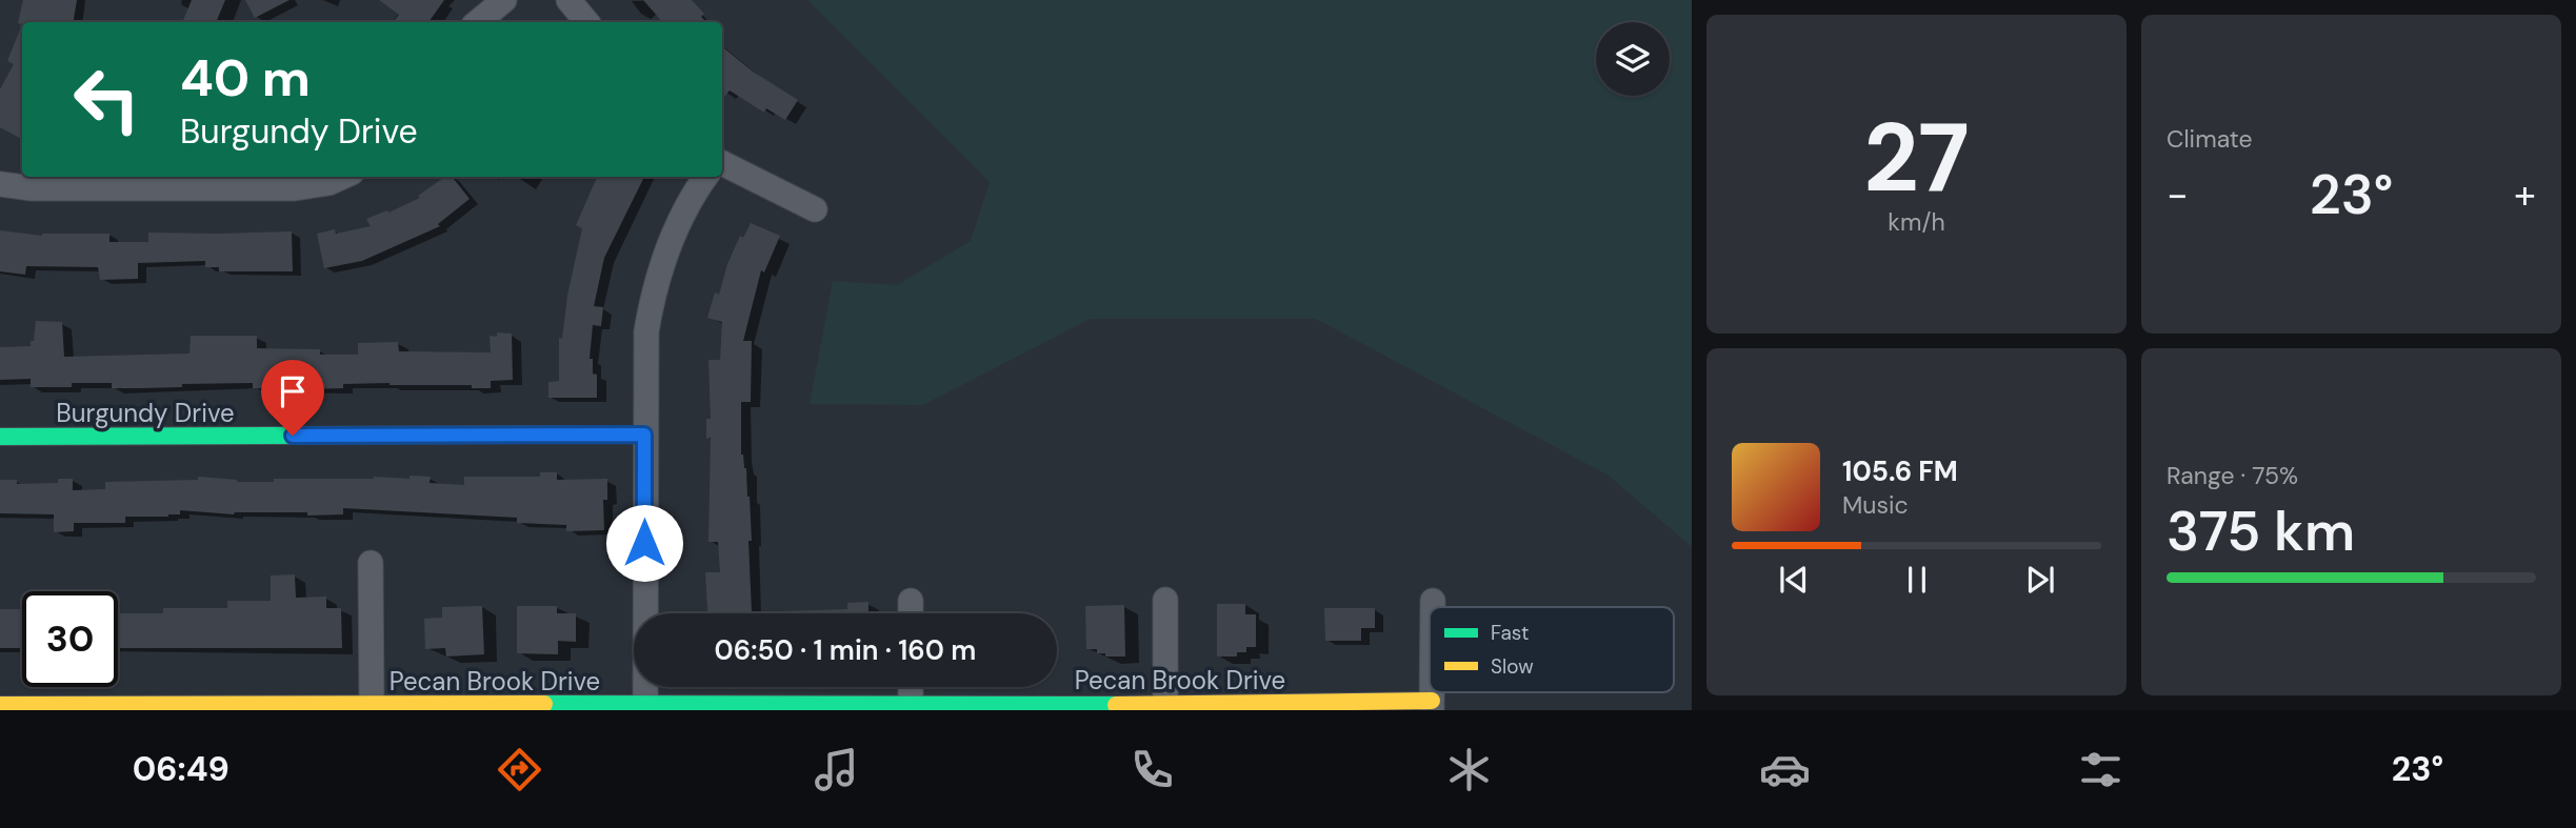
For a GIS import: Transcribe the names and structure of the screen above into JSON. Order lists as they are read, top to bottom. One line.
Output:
{"streets":{"street":["Burgundy Drive","Pecan Brook Drive"]},"legend":["Fast","Slow"],"page":{"tile":[["27","km/h"],"Climate",["Range · 75%","375 km"]],"turn":["40 m","Burgundy Drive"],"heat":["−","23°","+"],"song":["105.6 FM","Music"],"limit":"30","trip":"06:50 · 1 min · 160 m","tabs":["06:49","23°"]}}
